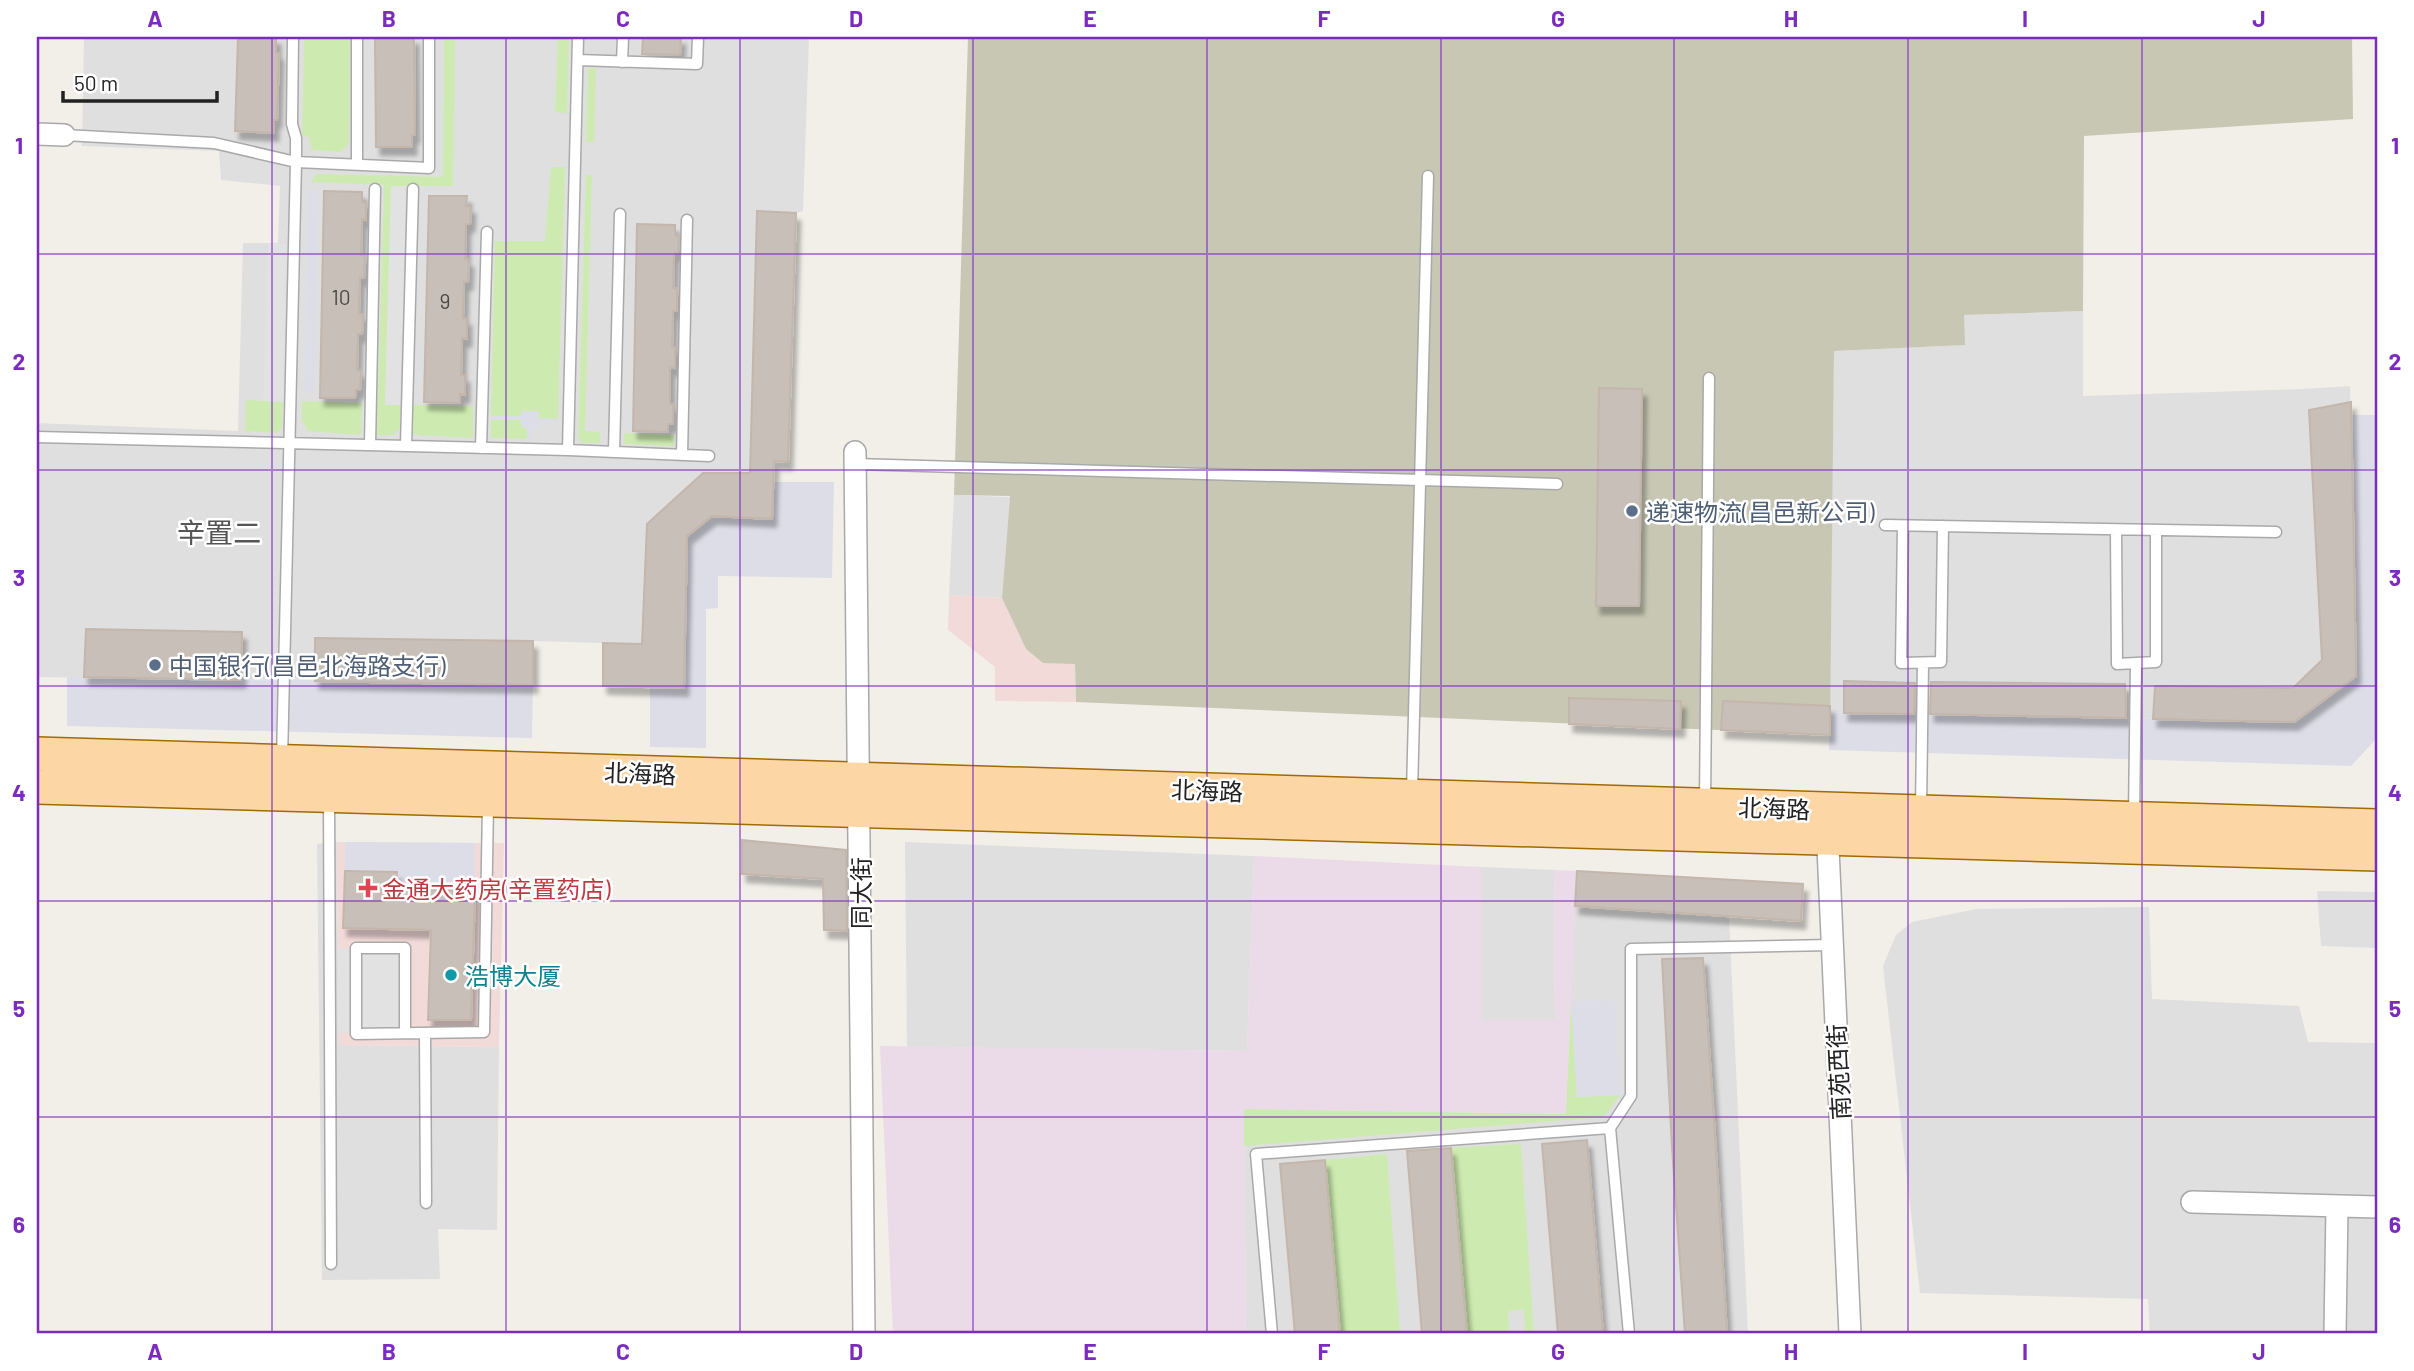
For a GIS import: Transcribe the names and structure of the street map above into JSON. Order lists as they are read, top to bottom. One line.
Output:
{"streets":{"main road":["北海路"],"street":["同大街","南苑西街"]},"crossings":[["北海路","同大街"],["北海路","南苑西街"]],"districts":["辛置二"],"places":{"other":["递速物流(昌邑新公司)","中国银行(昌邑北海路支行)","浩博大厦"],"health":["金通大药房(辛置药店)"]},"house_numbers":["10","9"],"scale_bar":"50 m","grid":{"columns":["A","B","C","D","E","F","G","H","I","J"],"rows":["1","2","3","4","5","6"]}}
